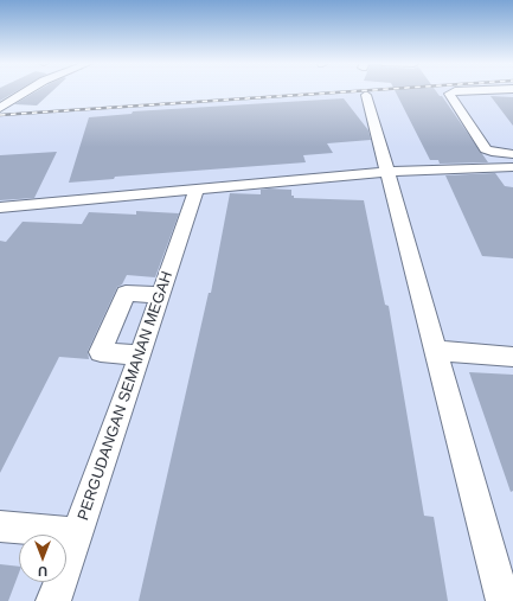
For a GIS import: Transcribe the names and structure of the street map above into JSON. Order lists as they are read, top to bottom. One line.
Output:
{"streets":{"street":["PERGUDANGAN SEMANAN MEGAH"]},"north":"bottom"}
